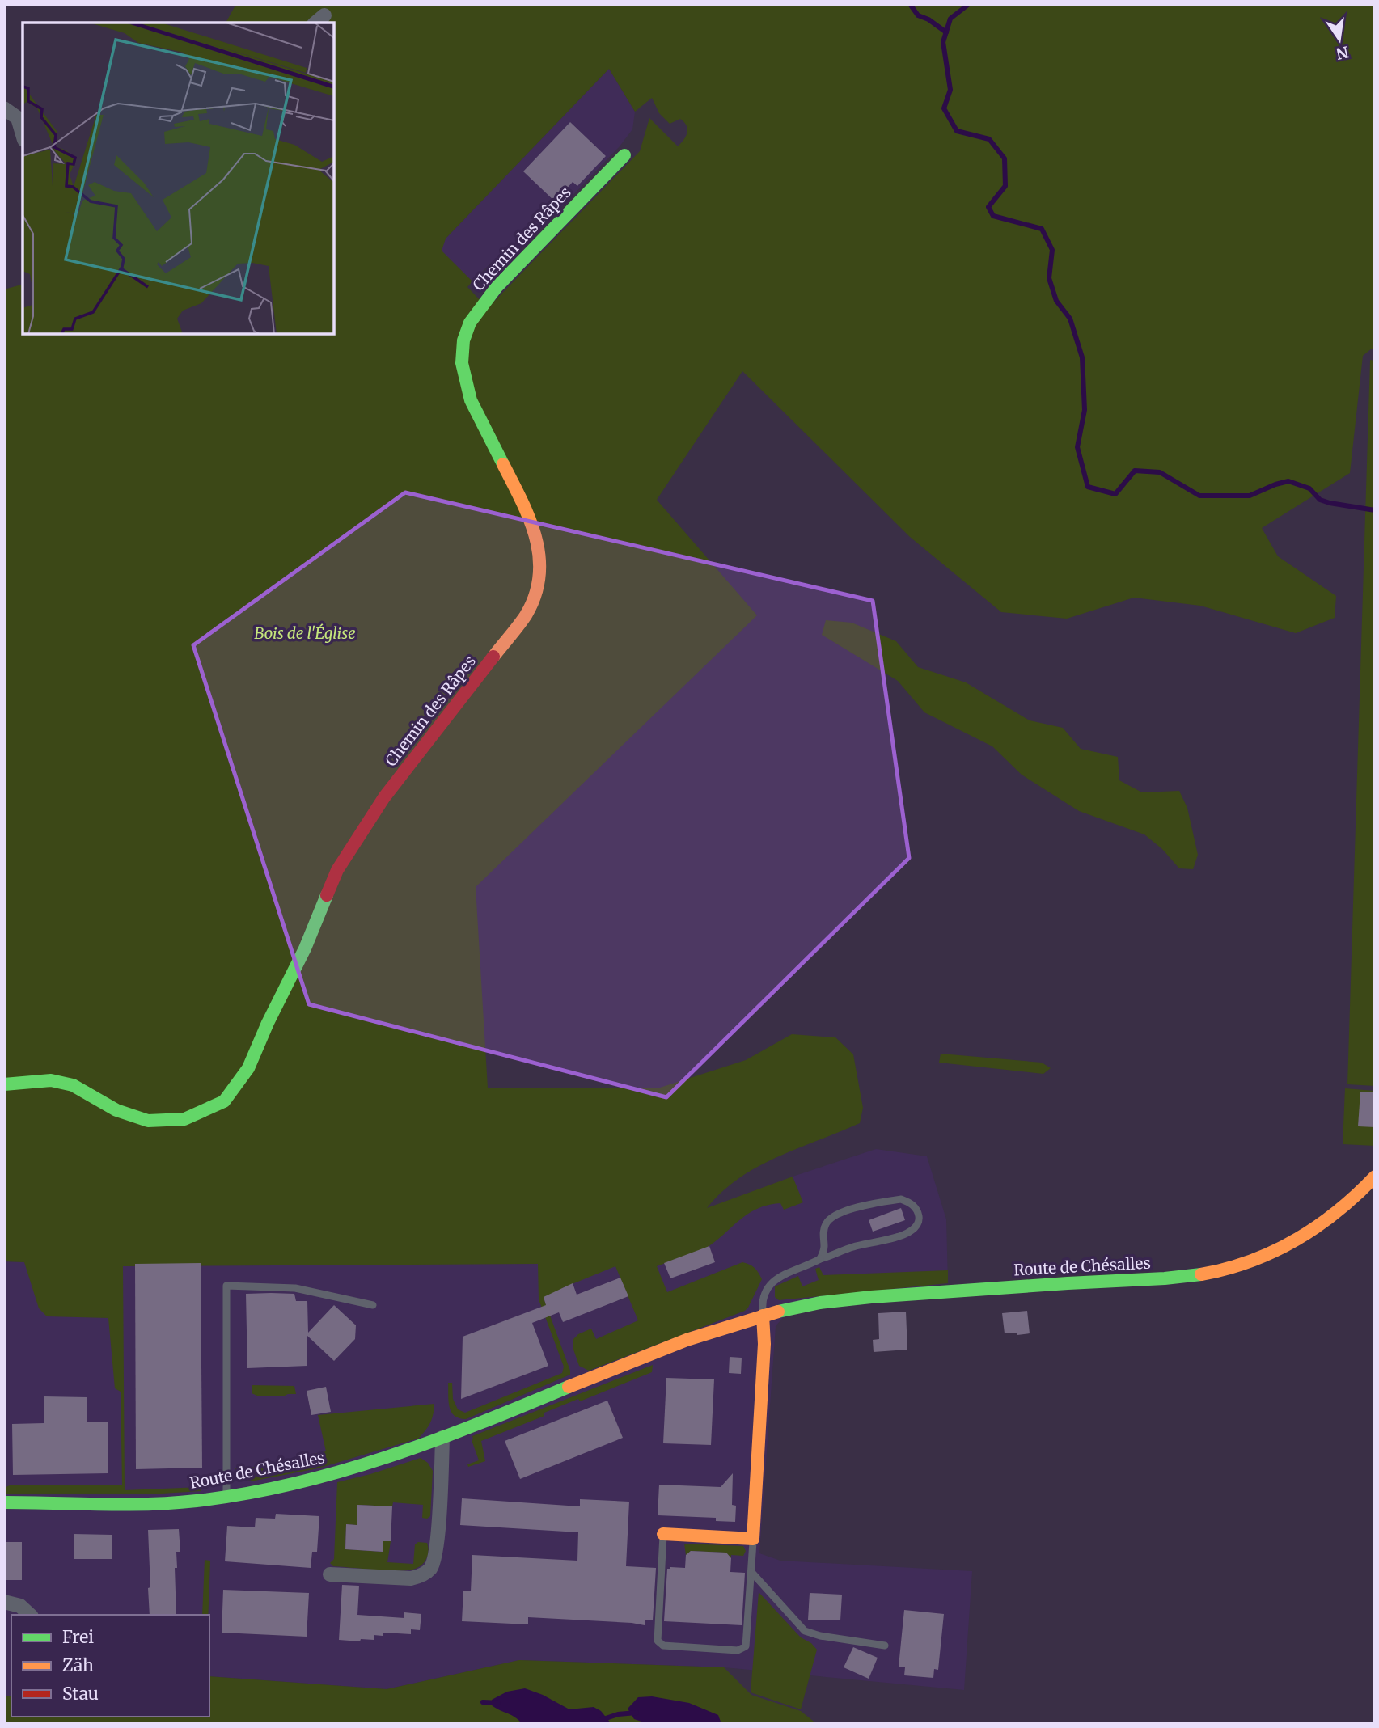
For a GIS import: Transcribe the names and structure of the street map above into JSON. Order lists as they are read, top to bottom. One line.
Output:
{"streets":{"street":["Chemin des Râpes","Route de Chésalles"]},"parks":["Bois de l'Église"],"legend":["Frei","Zäh","Stau"],"north":"bottom"}
